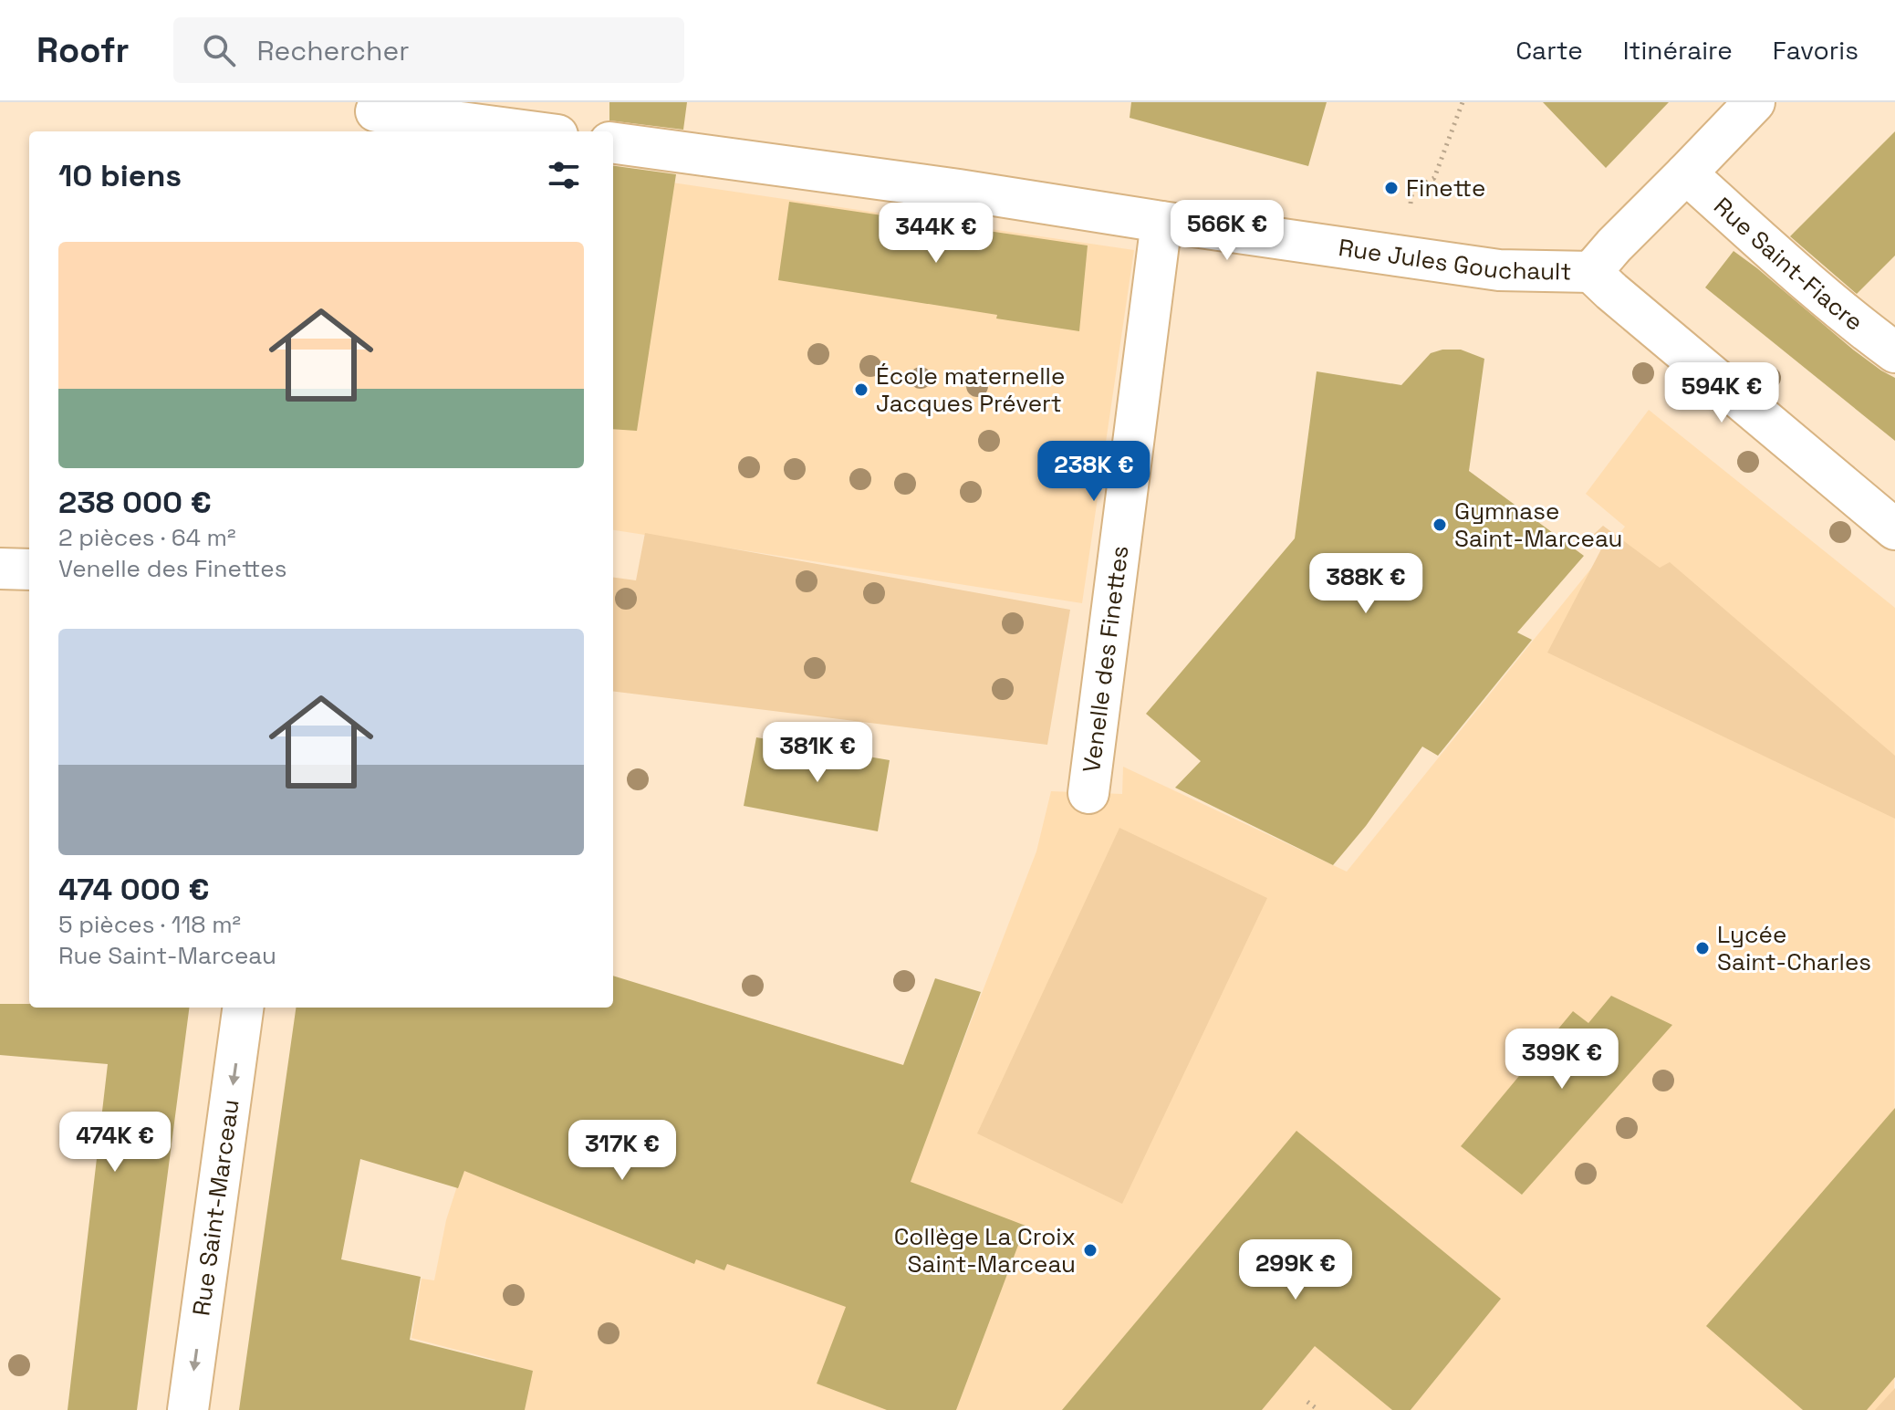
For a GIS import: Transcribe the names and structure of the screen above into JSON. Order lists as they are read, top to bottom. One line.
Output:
{"streets":{"street":["Rue Jules Gouchault","Rue Saint-Fiacre","Venelle des Finettes","Rue Saint-Marceau"]},"crossings":[["Rue Jules Gouchault","Rue Saint-Fiacre"],["Rue Jules Gouchault","Venelle des Finettes"]],"one_way":["Rue Saint-Marceau"],"places":["Finette","École maternelle Jacques Prévert","Gymnase Saint-Marceau","Lycée Saint-Charles","Collège La Croix Saint-Marceau"],"page":{"header":"Roofr","search":"Rechercher","nav":["Carte","Itinéraire","Favoris"],"heading":"10 biens","price":["566K €","344K €","594K €","238K €","388K €","381K €","399K €","474K €","317K €","299K €"],"list":[{"name":"238 000 €","note":"2 pièces · 64 m² · Venelle des Finettes"},{"name":"474 000 €","note":"5 pièces · 118 m² · Rue Saint-Marceau"}]}}
